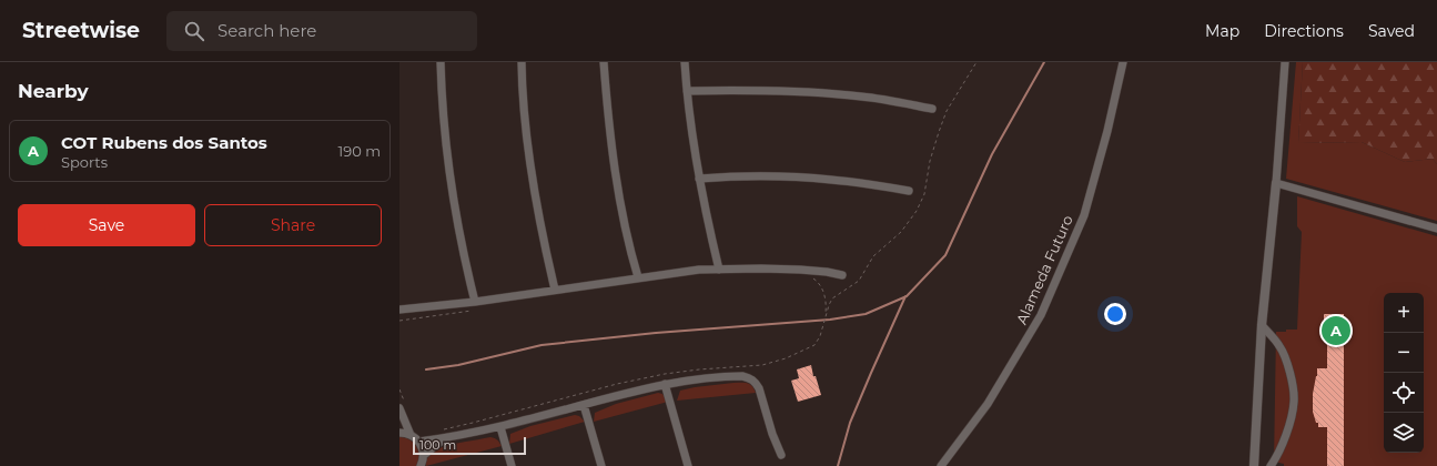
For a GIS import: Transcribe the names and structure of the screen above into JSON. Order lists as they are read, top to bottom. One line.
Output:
{"streets":{"street":["Alameda Futuro"]},"scale_bar":"100 m","page":{"header":"Streetwise","search":"Search here","nav":["Map","Directions","Saved"],"heading":"Nearby","list":[{"mark":"A","name":"COT Rubens dos Santos","note":"Sports","value":"190 m"}],"buttons":["Save","Share"],"map_buttons":["+","−"],"pins":"A","scale":"100 m"}}
